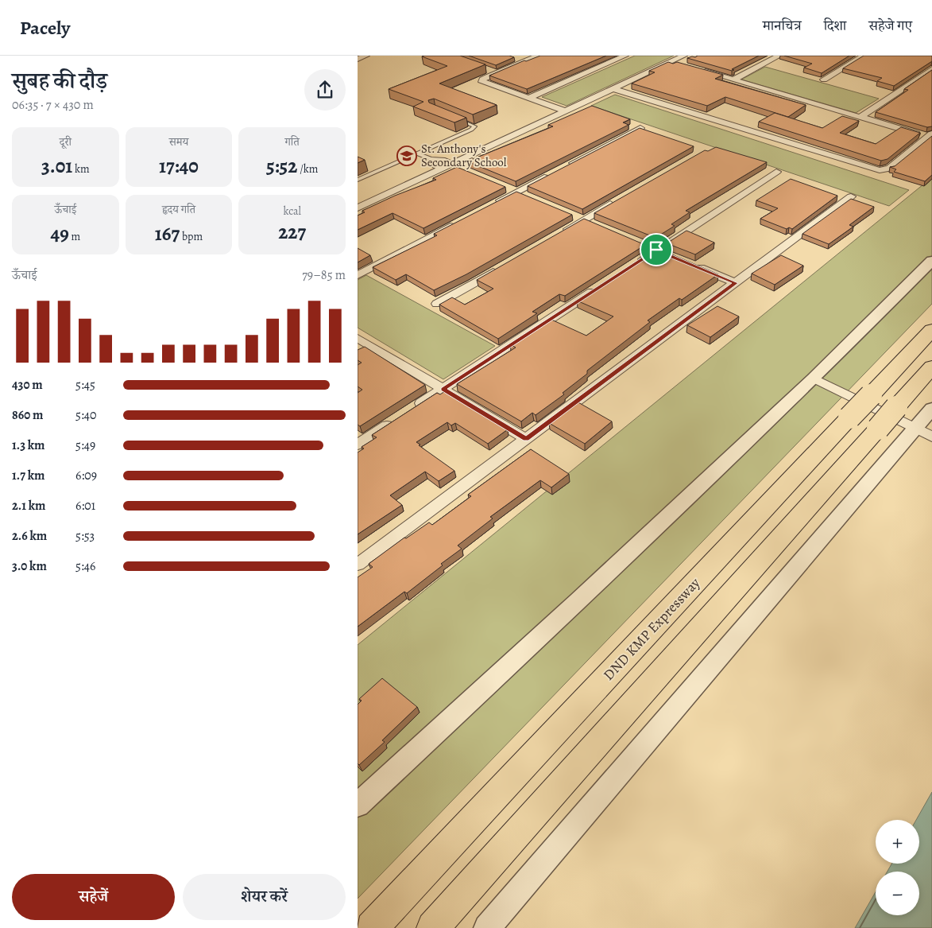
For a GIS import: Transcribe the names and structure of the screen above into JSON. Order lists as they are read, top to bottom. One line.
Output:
{"streets":{"highway":["DND KMP Expressway"]},"places":{"school or university":["St. Anthony's Secondary School"]},"page":{"header":"Pacely","nav":["मानचित्र","दिशा","सहेजे गए"],"heading":["सुबह की दौड़","06:35 · 7 × 430 m"],"stats":[["दूरी","3.01 km"],["समय","17:40"],["गति","5:52 /km"],["ऊँचाई","49 m"],["हृदय गति","167 bpm"],["kcal","227"]],"chart":["ऊँचाई","79–85 m"],"list":[{"name":"430 m","note":"5:45"},{"name":"860 m","note":"5:40"},{"name":"1.3 km","note":"5:49"},{"name":"1.7 km","note":"6:09"},{"name":"2.1 km","note":"6:01"},{"name":"2.6 km","note":"5:53"},{"name":"3.0 km","note":"5:46"}],"map_buttons":["+","−"],"buttons":["सहेजें","शेयर करें"]}}
